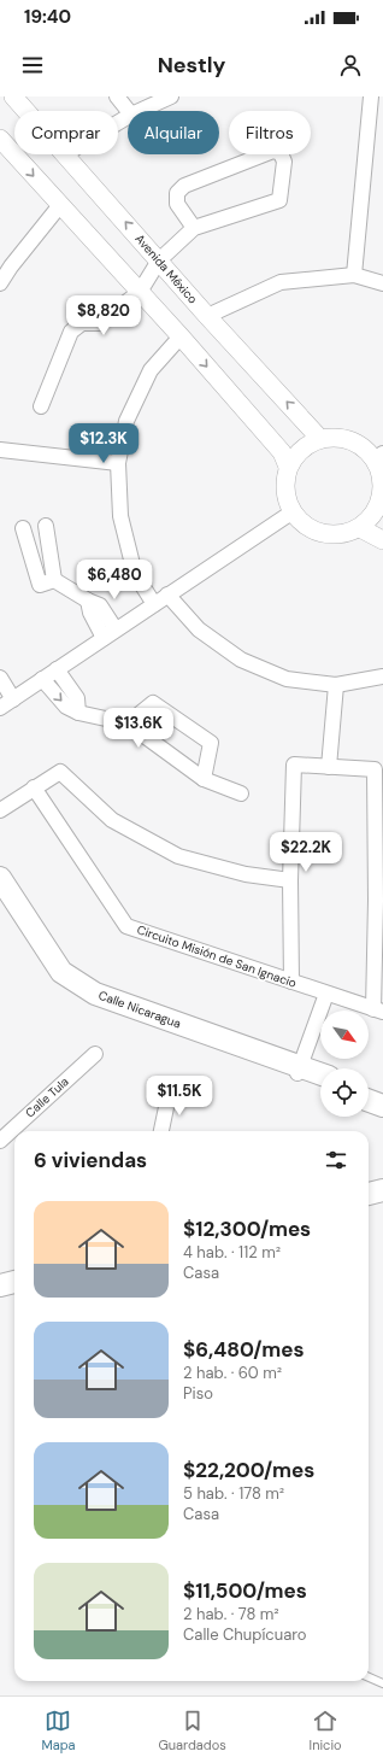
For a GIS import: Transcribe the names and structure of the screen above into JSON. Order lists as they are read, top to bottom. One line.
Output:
{"streets":{"main road":["Calle Nicaragua"],"street":["Avenida México","Circuito Misión de San Ignacio","Calle Tula"]},"north":"bottom right","page":{"status":"19:40","header":"Nestly","chip":["Comprar","Alquilar","Filtros"],"price":["$8,820","$12.3K","$6,480","$13.6K","$22.2K","$11.5K"],"heading":"6 viviendas","list":[{"name":"$12,300/mes","note":"4 hab. · 112 m² · Casa"},{"name":"$6,480/mes","note":"2 hab. · 60 m² · Piso"},{"name":"$22,200/mes","note":"5 hab. · 178 m² · Casa"},{"name":"$11,500/mes","note":"2 hab. · 78 m² · Calle Chupícuaro"}],"tabs":["Mapa","Guardados","Inicio"]}}
